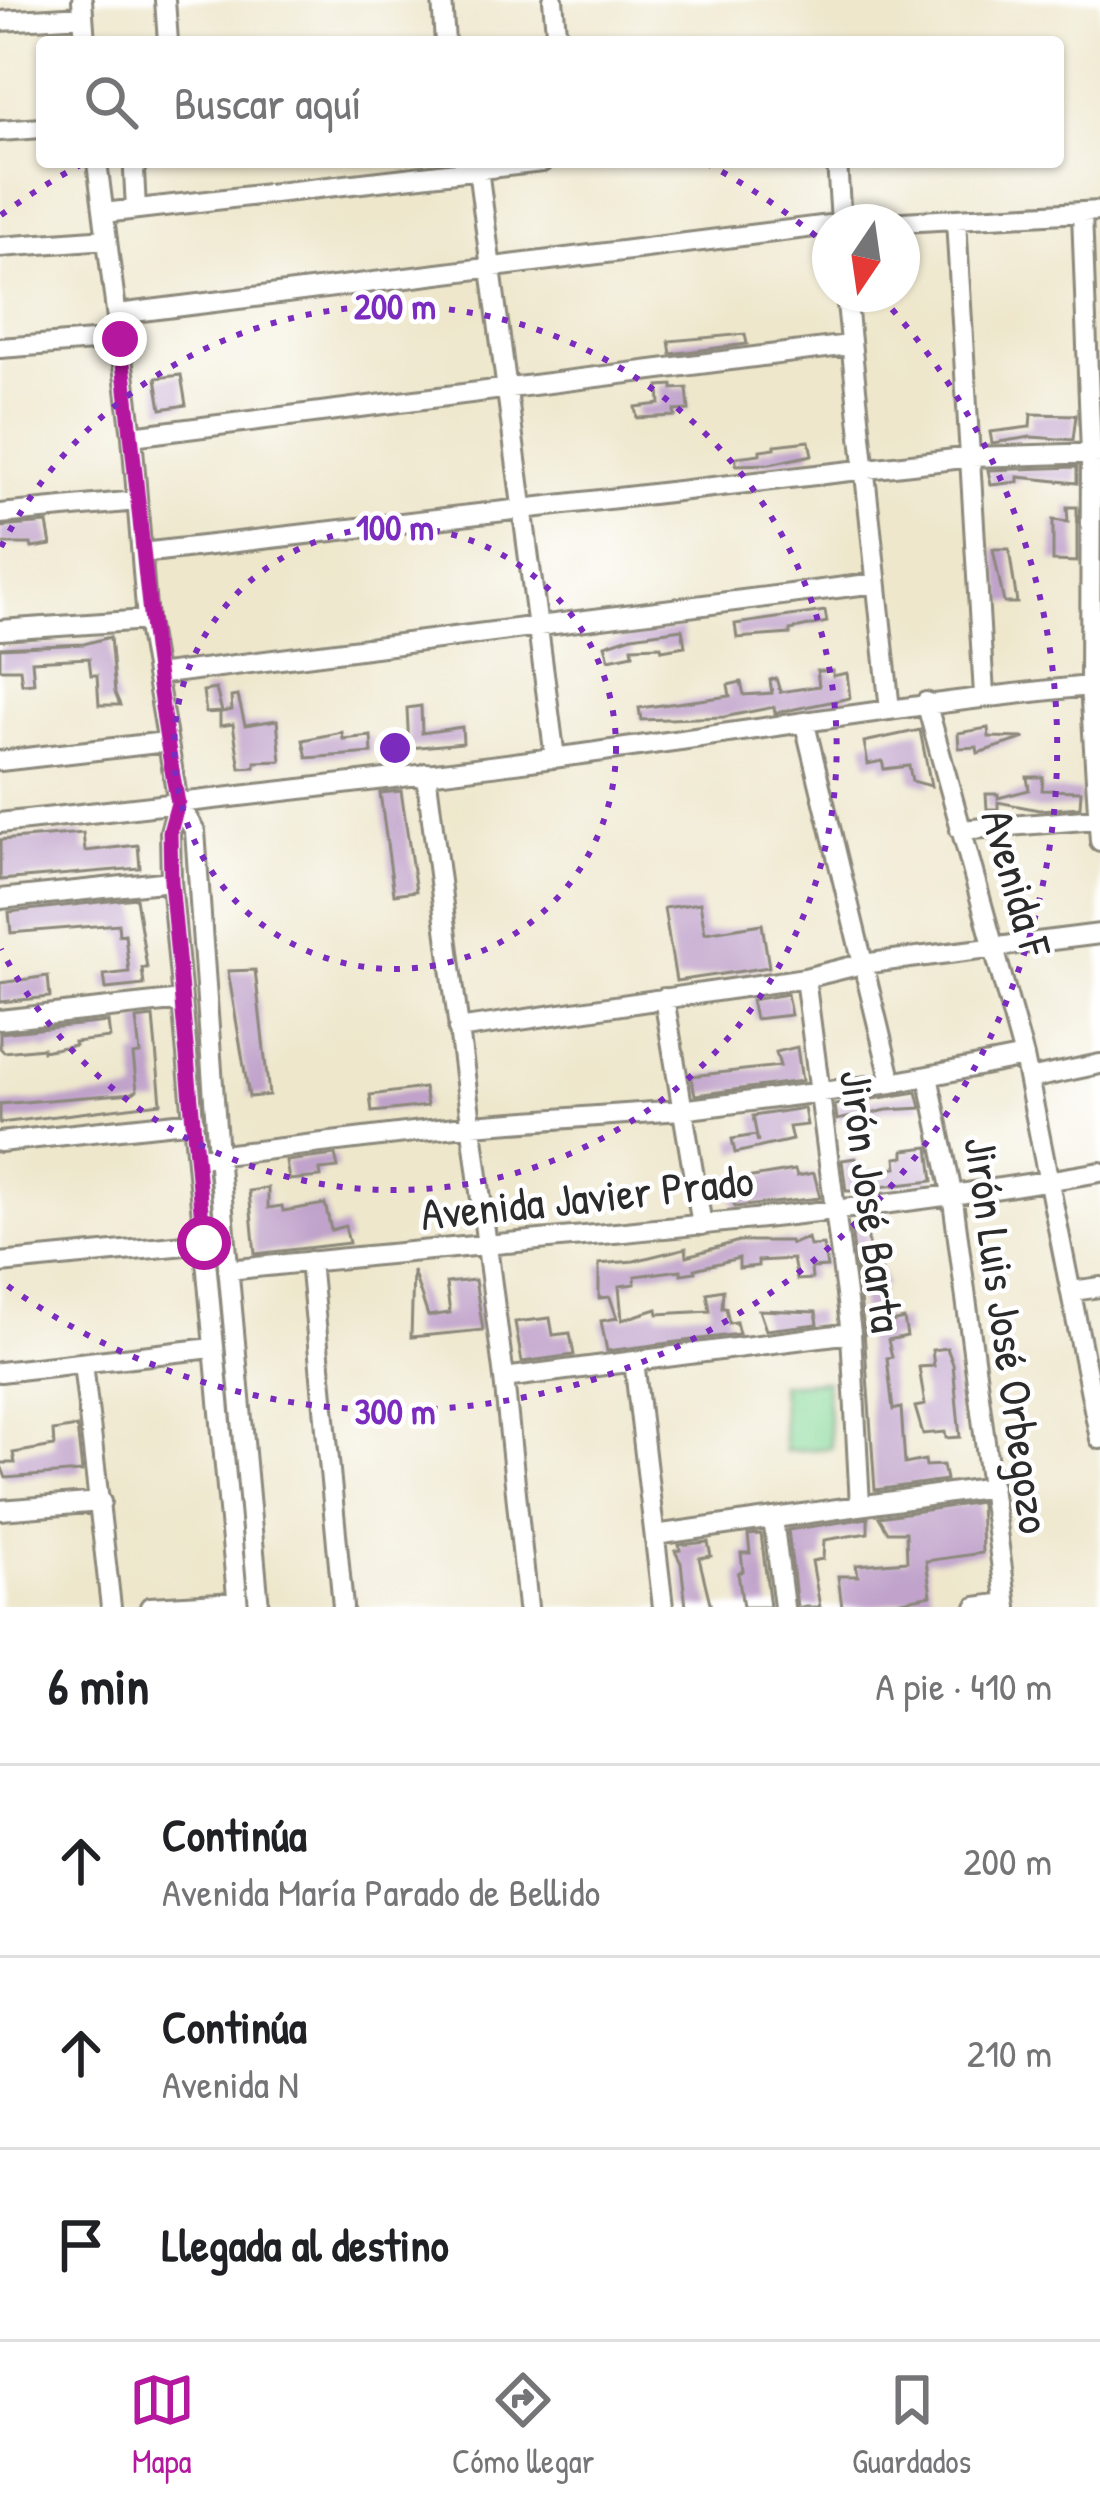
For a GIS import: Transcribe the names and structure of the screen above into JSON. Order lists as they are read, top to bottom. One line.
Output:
{"streets":{"street":["Avenida F","Avenida Javier Prado","Jirón José Barta","Jirón Luis José Orbegozo"]},"crossings":[["Avenida F","Avenida Javier Prado"],["Avenida Javier Prado","Jirón José Barta"],["Avenida Javier Prado","Jirón Luis José Orbegozo"]],"north":"bottom","page":{"search":"Buscar aquí","heading":["6 min","A pie · 410 m"],"list":[["Continúa","Avenida María Parado de Bellido","200 m"],["Continúa","Avenida N","210 m"],"Llegada al destino"],"nav":["Mapa","Cómo llegar","Guardados"]},"rings":["200 m","100 m","300 m"]}
